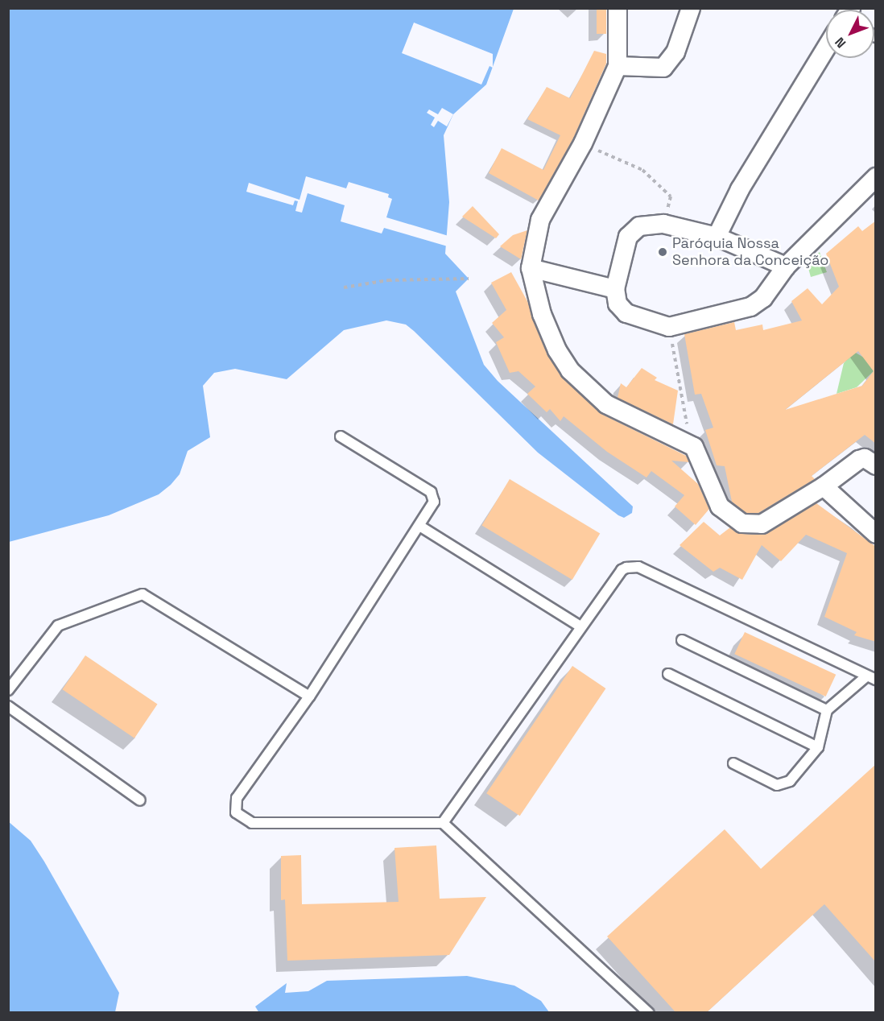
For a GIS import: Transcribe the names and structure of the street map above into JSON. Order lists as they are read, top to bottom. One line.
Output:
{"places":["Paróquia Nossa Senhora da Conceição"],"north":"bottom left"}
